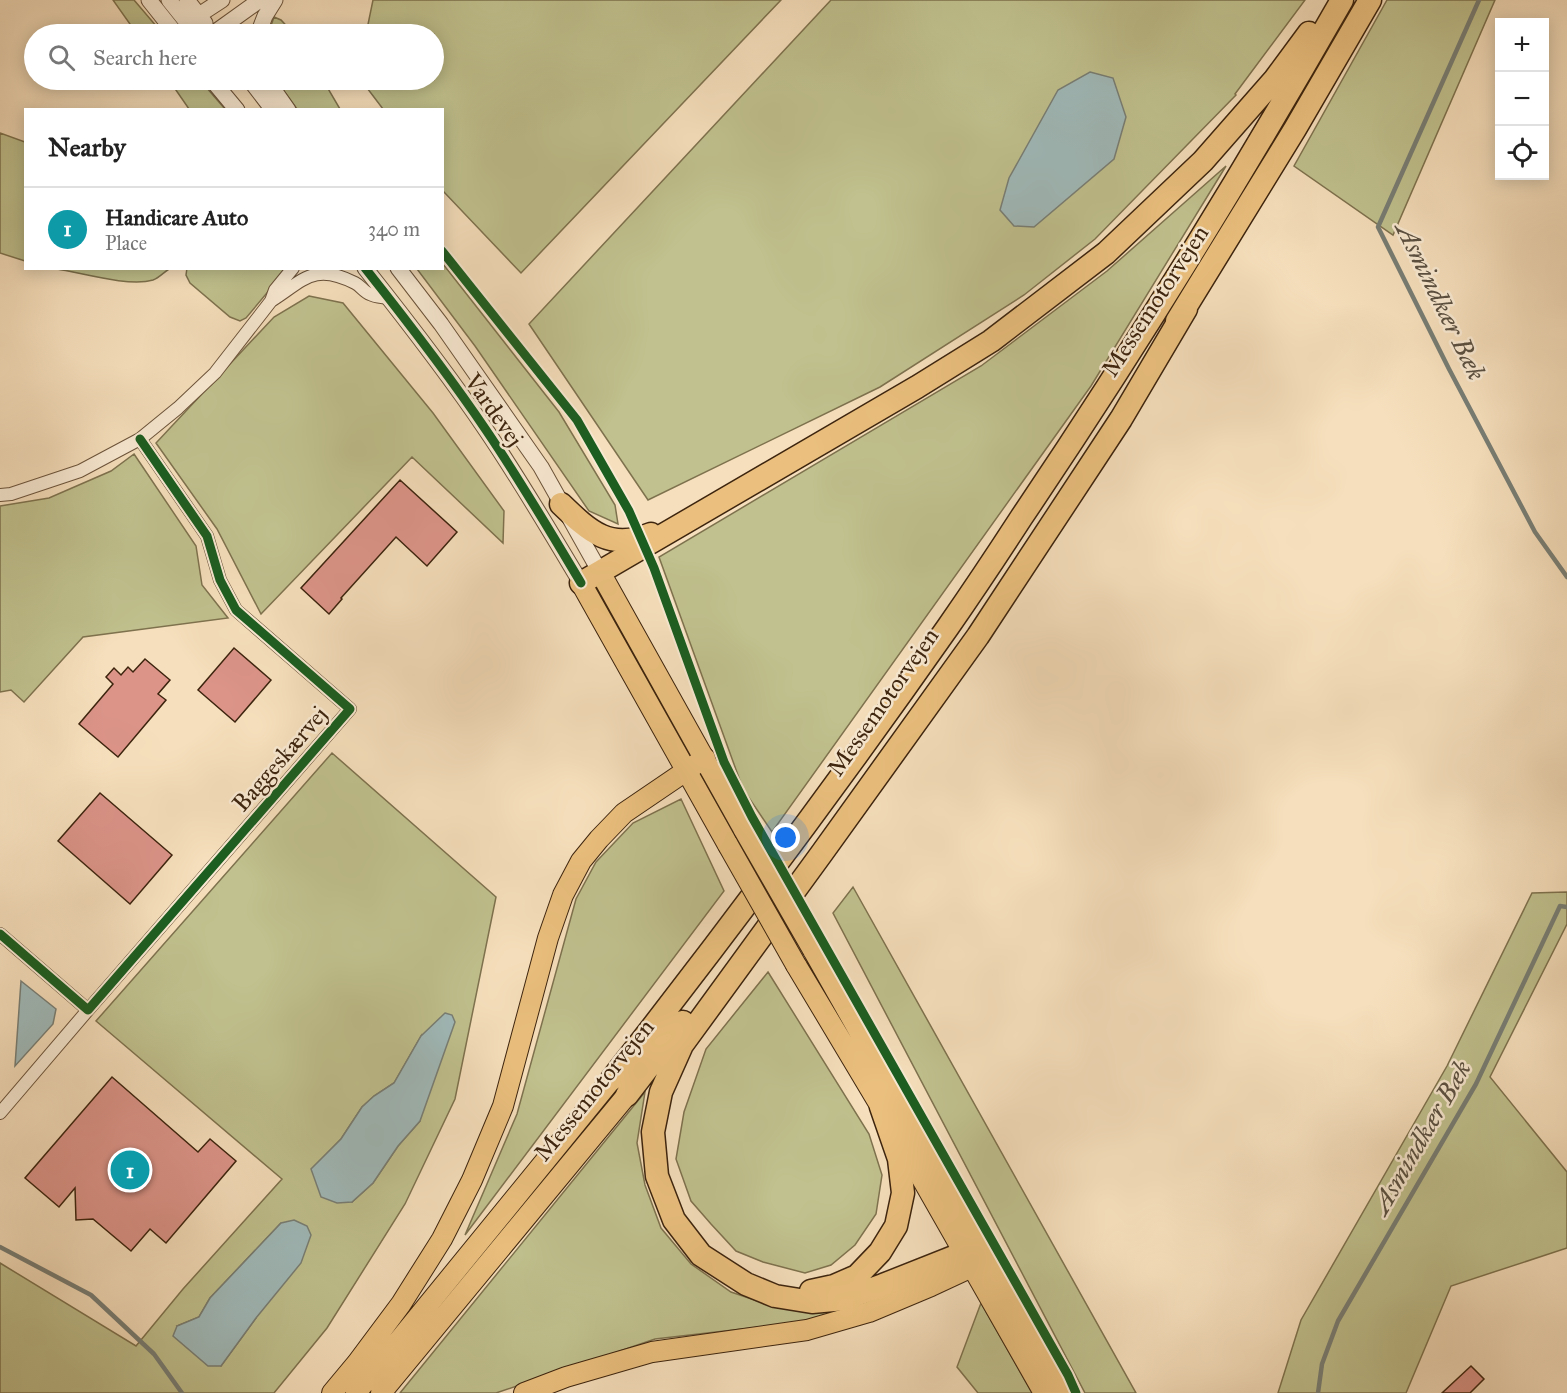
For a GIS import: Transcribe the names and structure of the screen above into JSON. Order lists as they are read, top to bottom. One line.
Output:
{"streets":{"highway":["Messemotorvejen"],"main road":["Vardevej"],"street":["Baggeskærvej"]},"water":["Asmindkær Bæk"],"page":{"map_buttons":["+","−"],"search":"Search here","heading":"Nearby","list":[{"mark":"1","name":"Handicare Auto","note":"Place","value":"340 m"}],"pins":"1"}}
